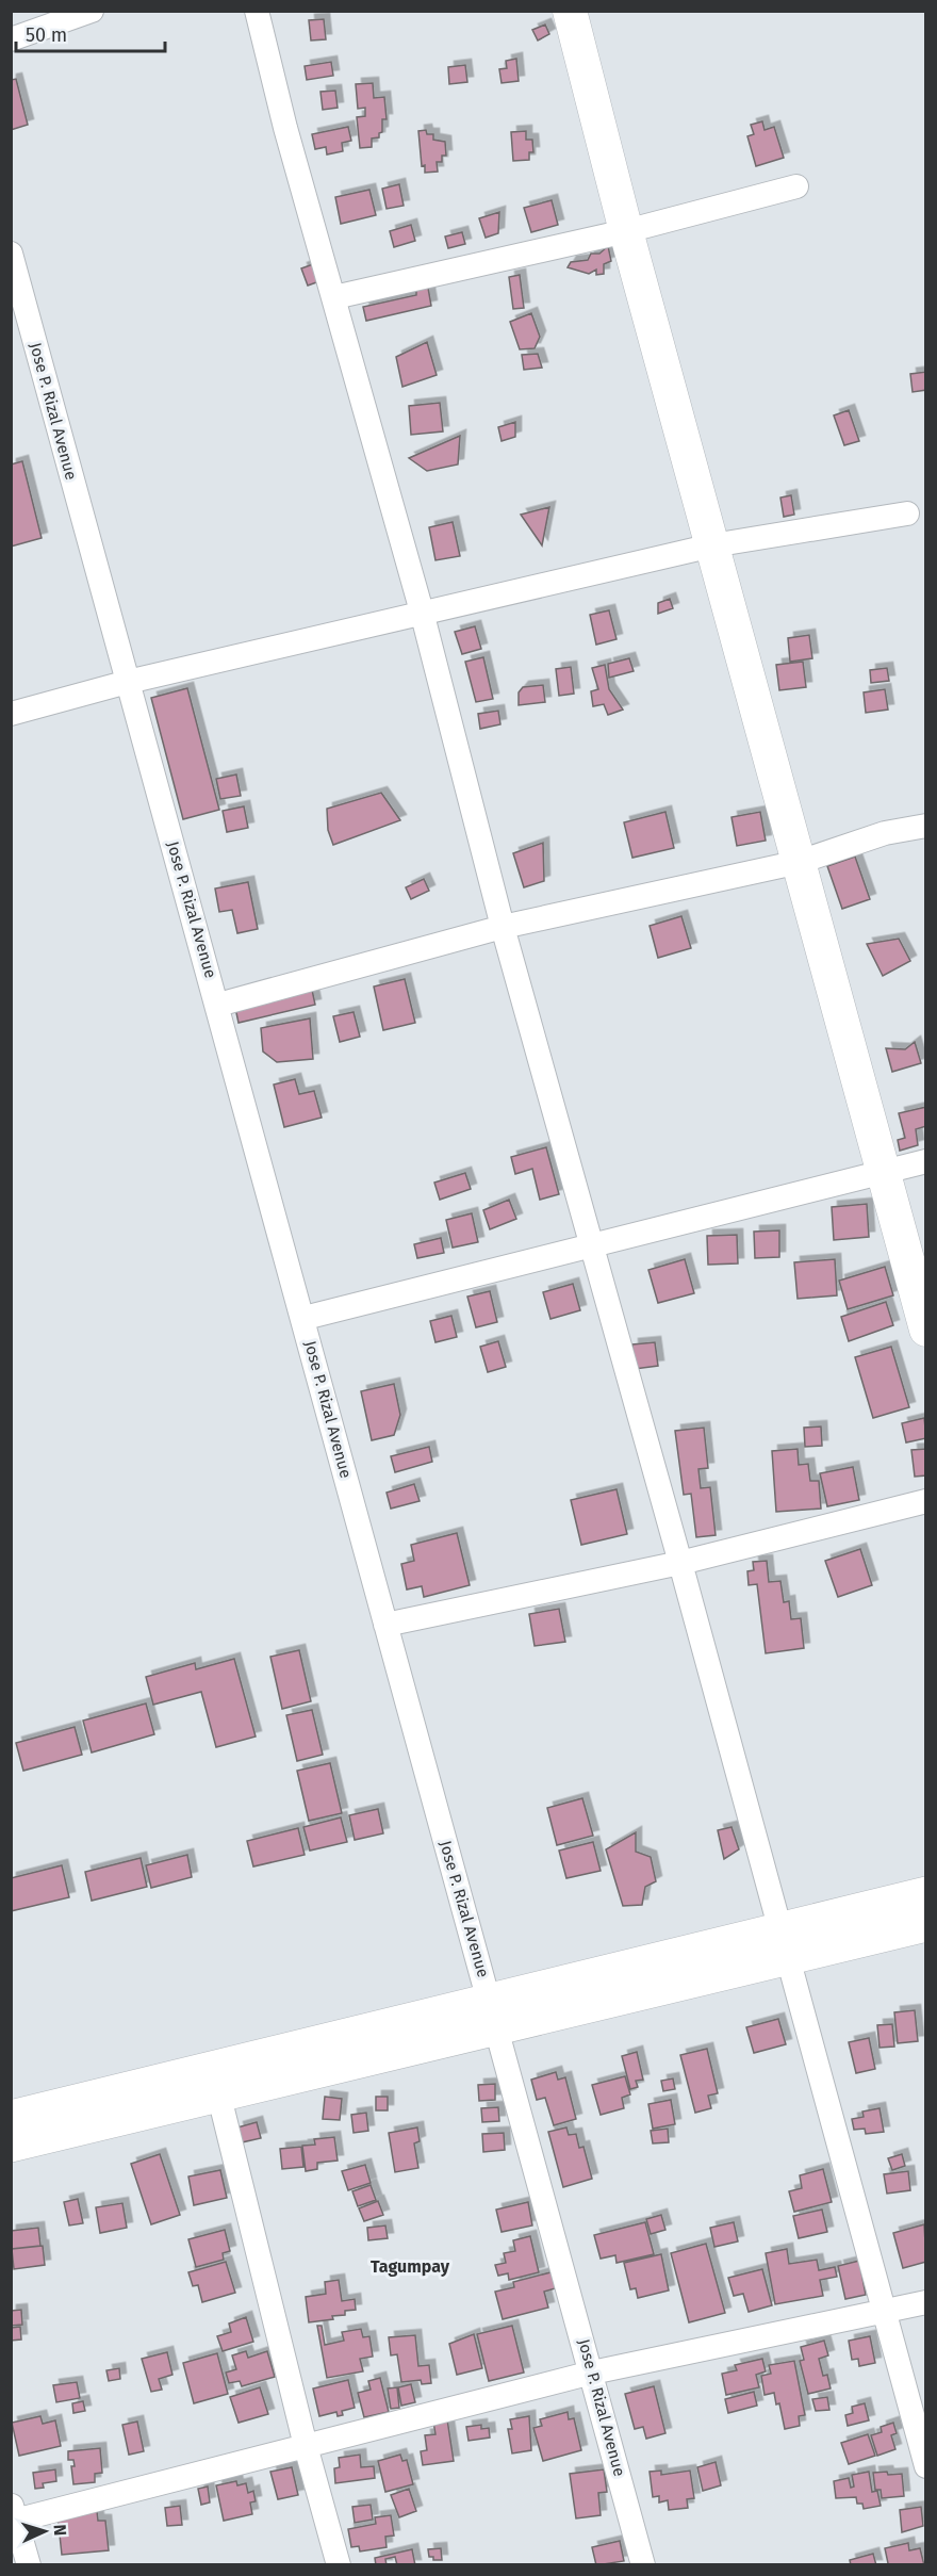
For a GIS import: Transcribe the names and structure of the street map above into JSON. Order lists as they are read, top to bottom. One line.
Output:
{"streets":{"street":["Jose P. Rizal Avenue"]},"districts":["Tagumpay"],"scale_bar":"50 m","north":"right"}
